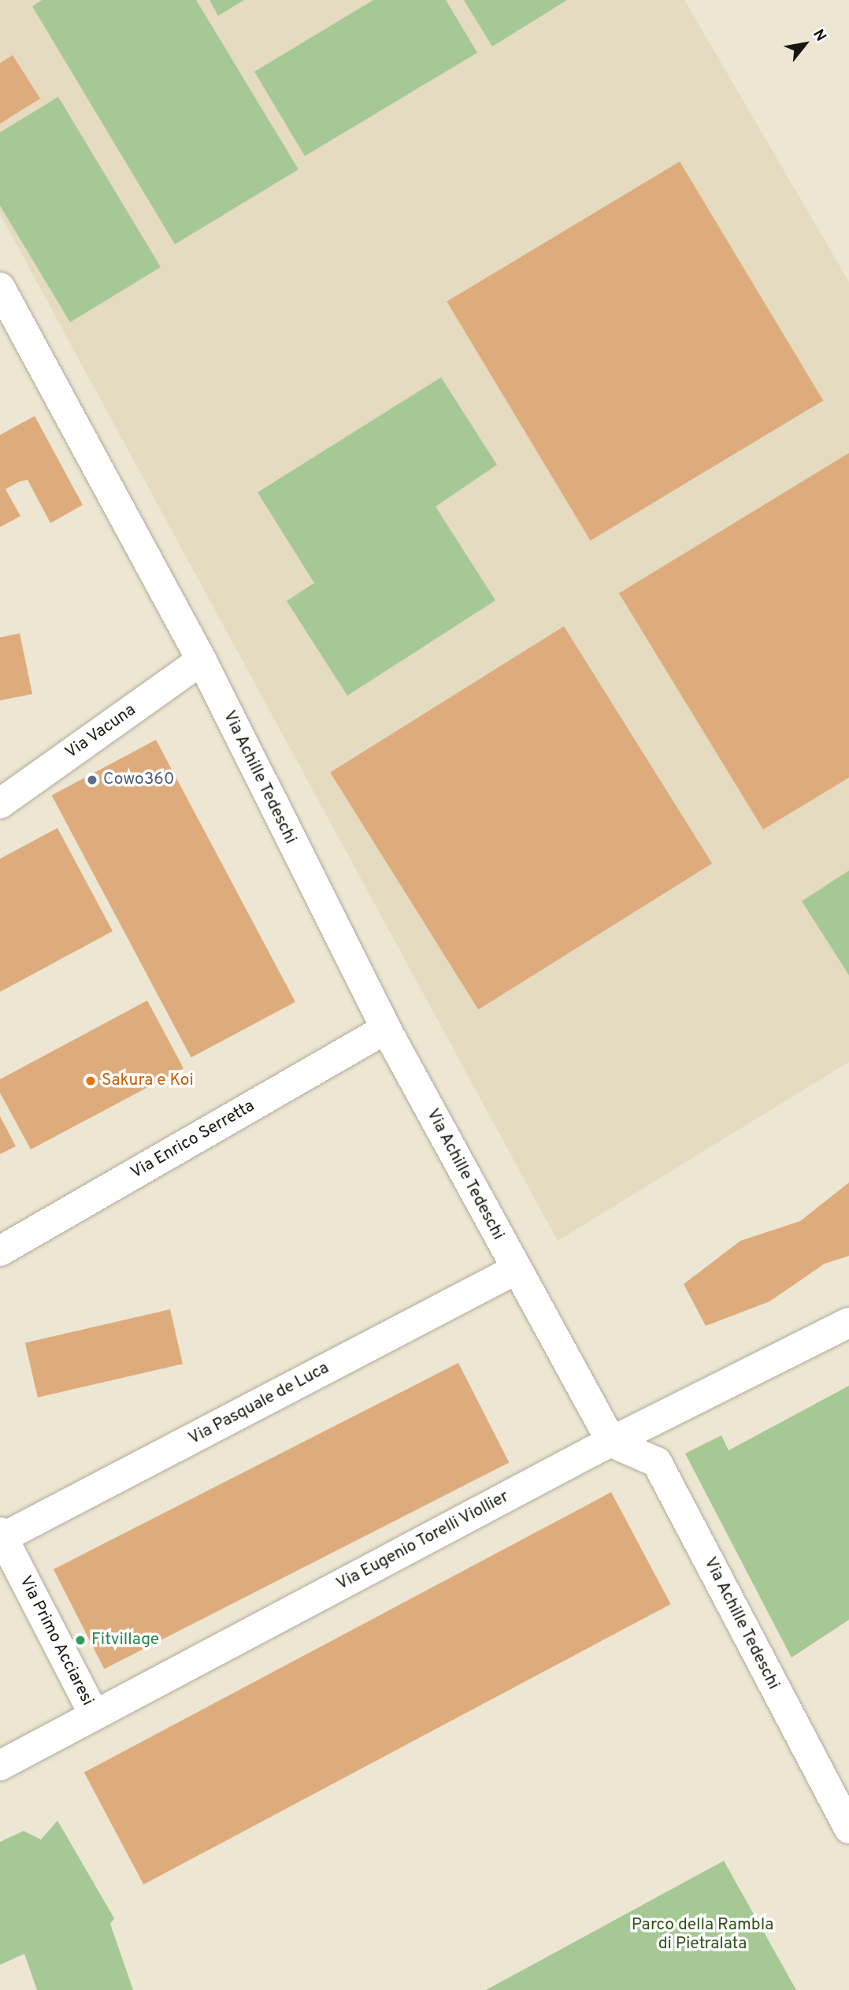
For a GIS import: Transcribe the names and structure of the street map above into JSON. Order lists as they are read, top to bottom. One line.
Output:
{"streets":{"street":["Via Vacuna","Via Achille Tedeschi","Via Enrico Serretta","Via Pasquale de Luca","Via Eugenio Torelli Viollier","Via Primo Acciaresi"]},"crossings":[["Via Vacuna","Via Achille Tedeschi"],["Via Achille Tedeschi","Via Enrico Serretta"],["Via Achille Tedeschi","Via Pasquale de Luca"],["Via Achille Tedeschi","Via Eugenio Torelli Viollier"],["Via Pasquale de Luca","Via Primo Acciaresi"],["Via Eugenio Torelli Viollier","Via Primo Acciaresi"]],"parks":["Parco della Rambla di Pietralata"],"places":["Cowo360","Sakura e Koi","Fitvillage"],"north":"top right"}
